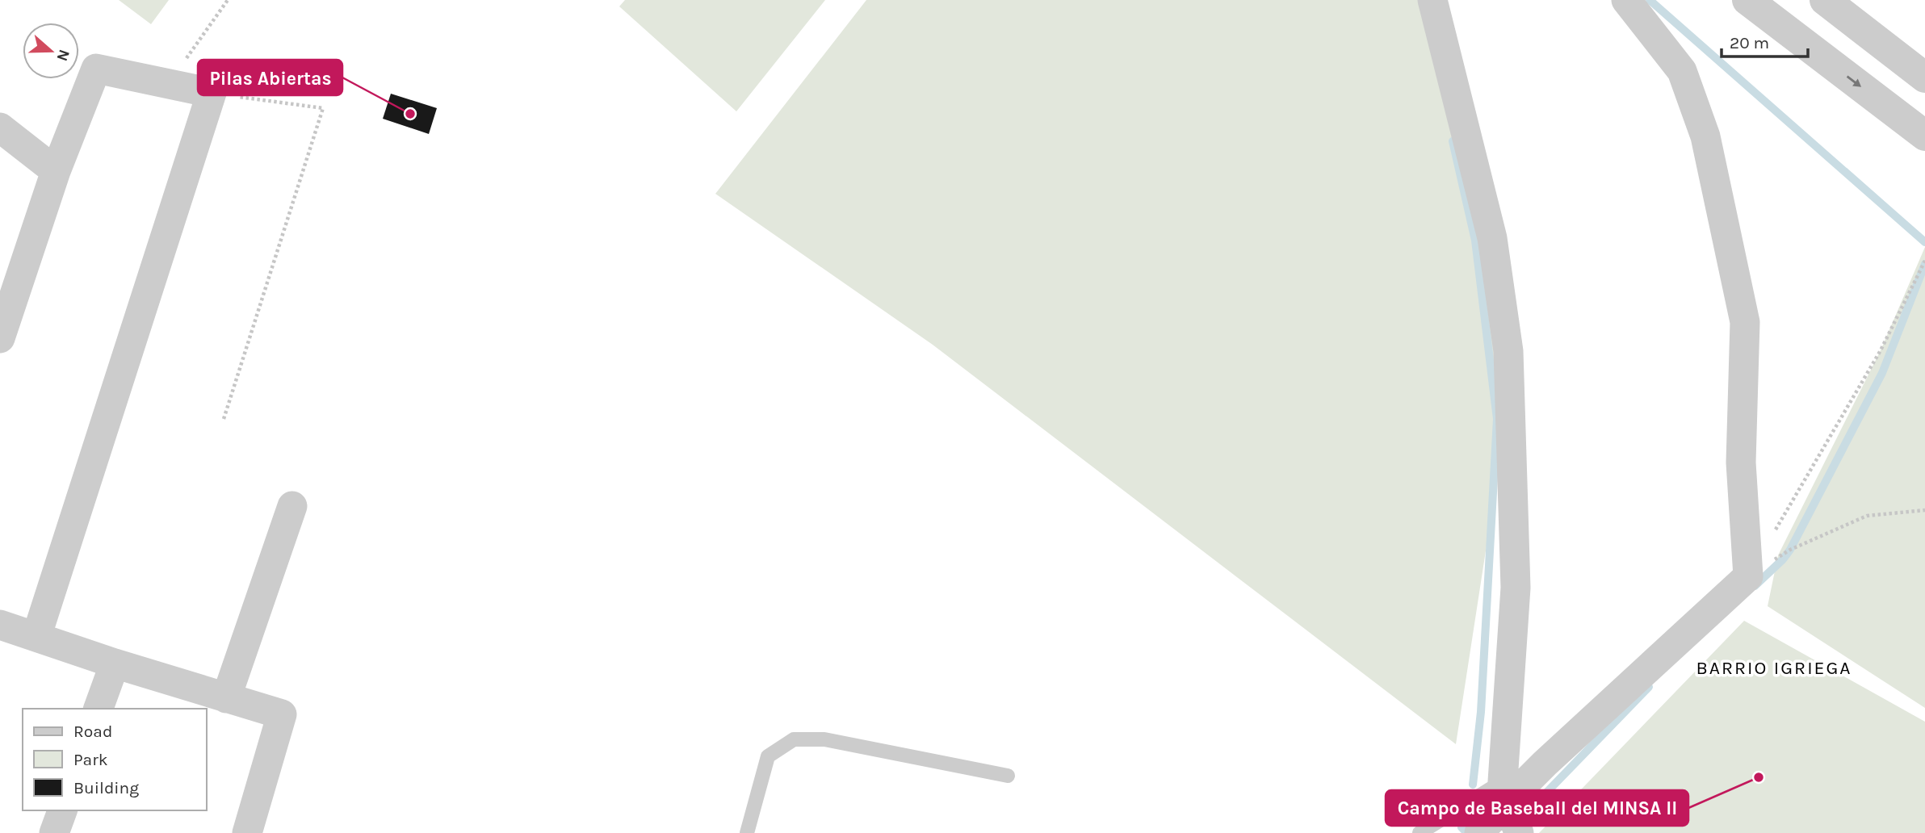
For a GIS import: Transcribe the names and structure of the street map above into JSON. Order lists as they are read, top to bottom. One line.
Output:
{"districts":["BARRIO IGRIEGA"],"places":["Pilas Abiertas","Campo de Baseball del MINSA II"],"legend":["Road","Park","Building"],"scale_bar":"20 m","north":"right"}
